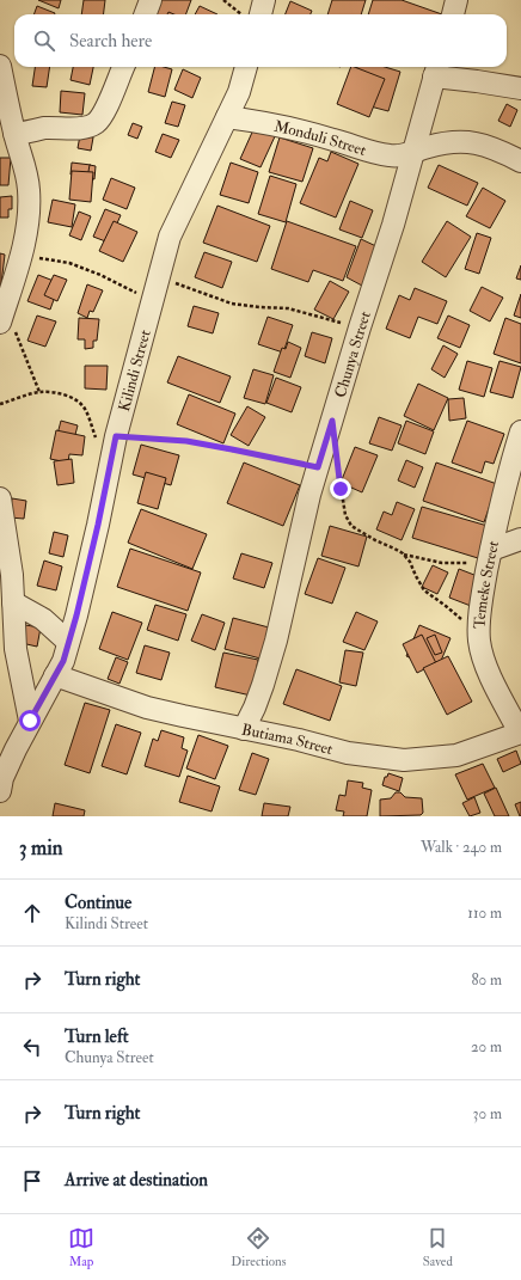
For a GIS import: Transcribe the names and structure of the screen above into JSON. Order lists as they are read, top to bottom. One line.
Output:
{"streets":{"street":["Monduli Street","Chunya Street","Kilindi Street","Temeke Street","Butiama Street"]},"crossings":[["Monduli Street","Chunya Street"],["Monduli Street","Kilindi Street"],["Chunya Street","Butiama Street"],["Kilindi Street","Butiama Street"],["Temeke Street","Butiama Street"]],"page":{"search":"Search here","heading":["3 min","Walk · 240 m"],"list":[["Continue","Kilindi Street","110 m"],["Turn right","80 m"],["Turn left","Chunya Street","20 m"],["Turn right","30 m"],"Arrive at destination"],"nav":["Map","Directions","Saved"]}}
